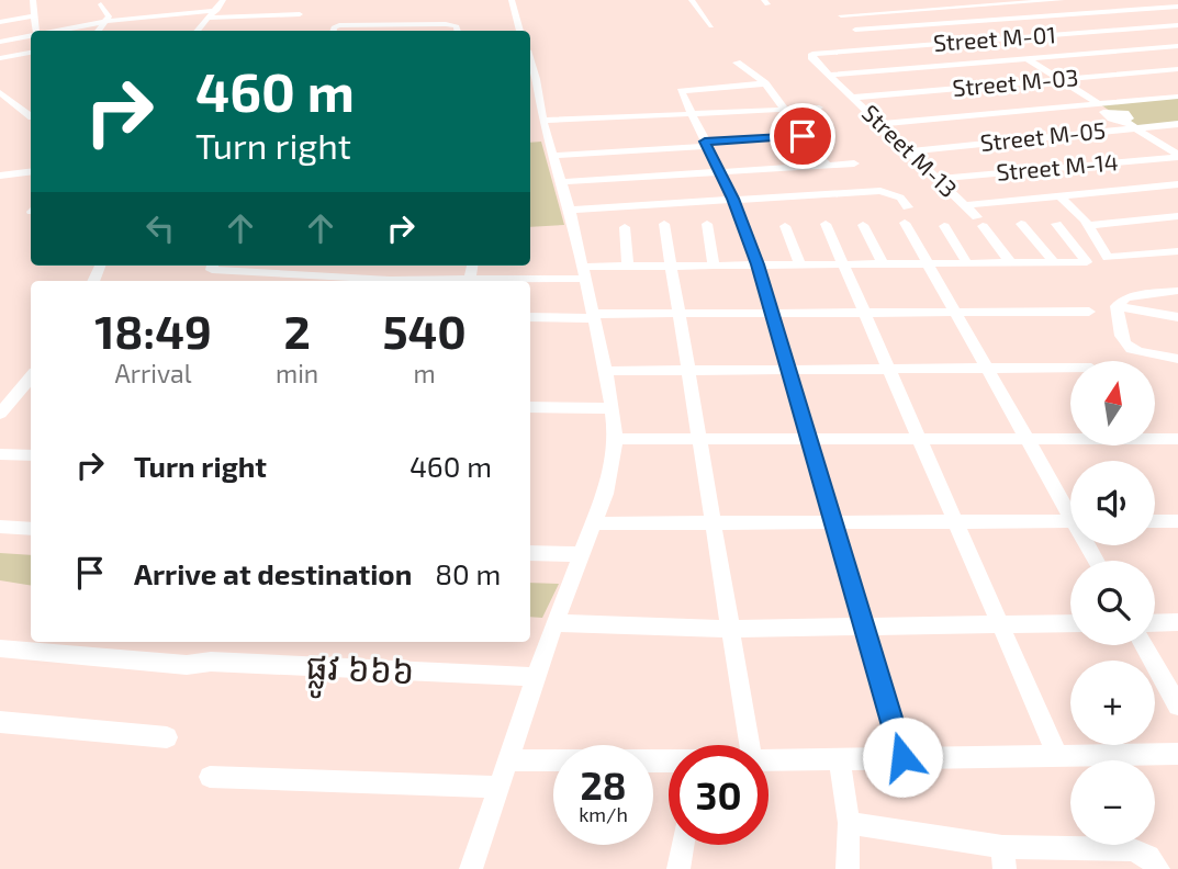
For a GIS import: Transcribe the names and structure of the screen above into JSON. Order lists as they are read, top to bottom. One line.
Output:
{"streets":{"street":["Street M-01","Street M-03","Street M-05","Street M-13","Street M-14","ផ្លូវ ៦៦៦"]},"crossings":[["Street M-01","Street M-13"],["Street M-03","Street M-13"],["Street M-05","Street M-13"],["Street M-13","Street M-14"]],"north":"top","page":{"turn":["460 m","Turn right"],"eta":["18:49","Arrival","2","min","540","m"],"map_buttons":["+","−"],"list":[{"name":"Turn right","value":"460 m"},{"name":"Arrive at destination","value":"80 m"}],"speed":"28 km/h","limit":"30"}}
